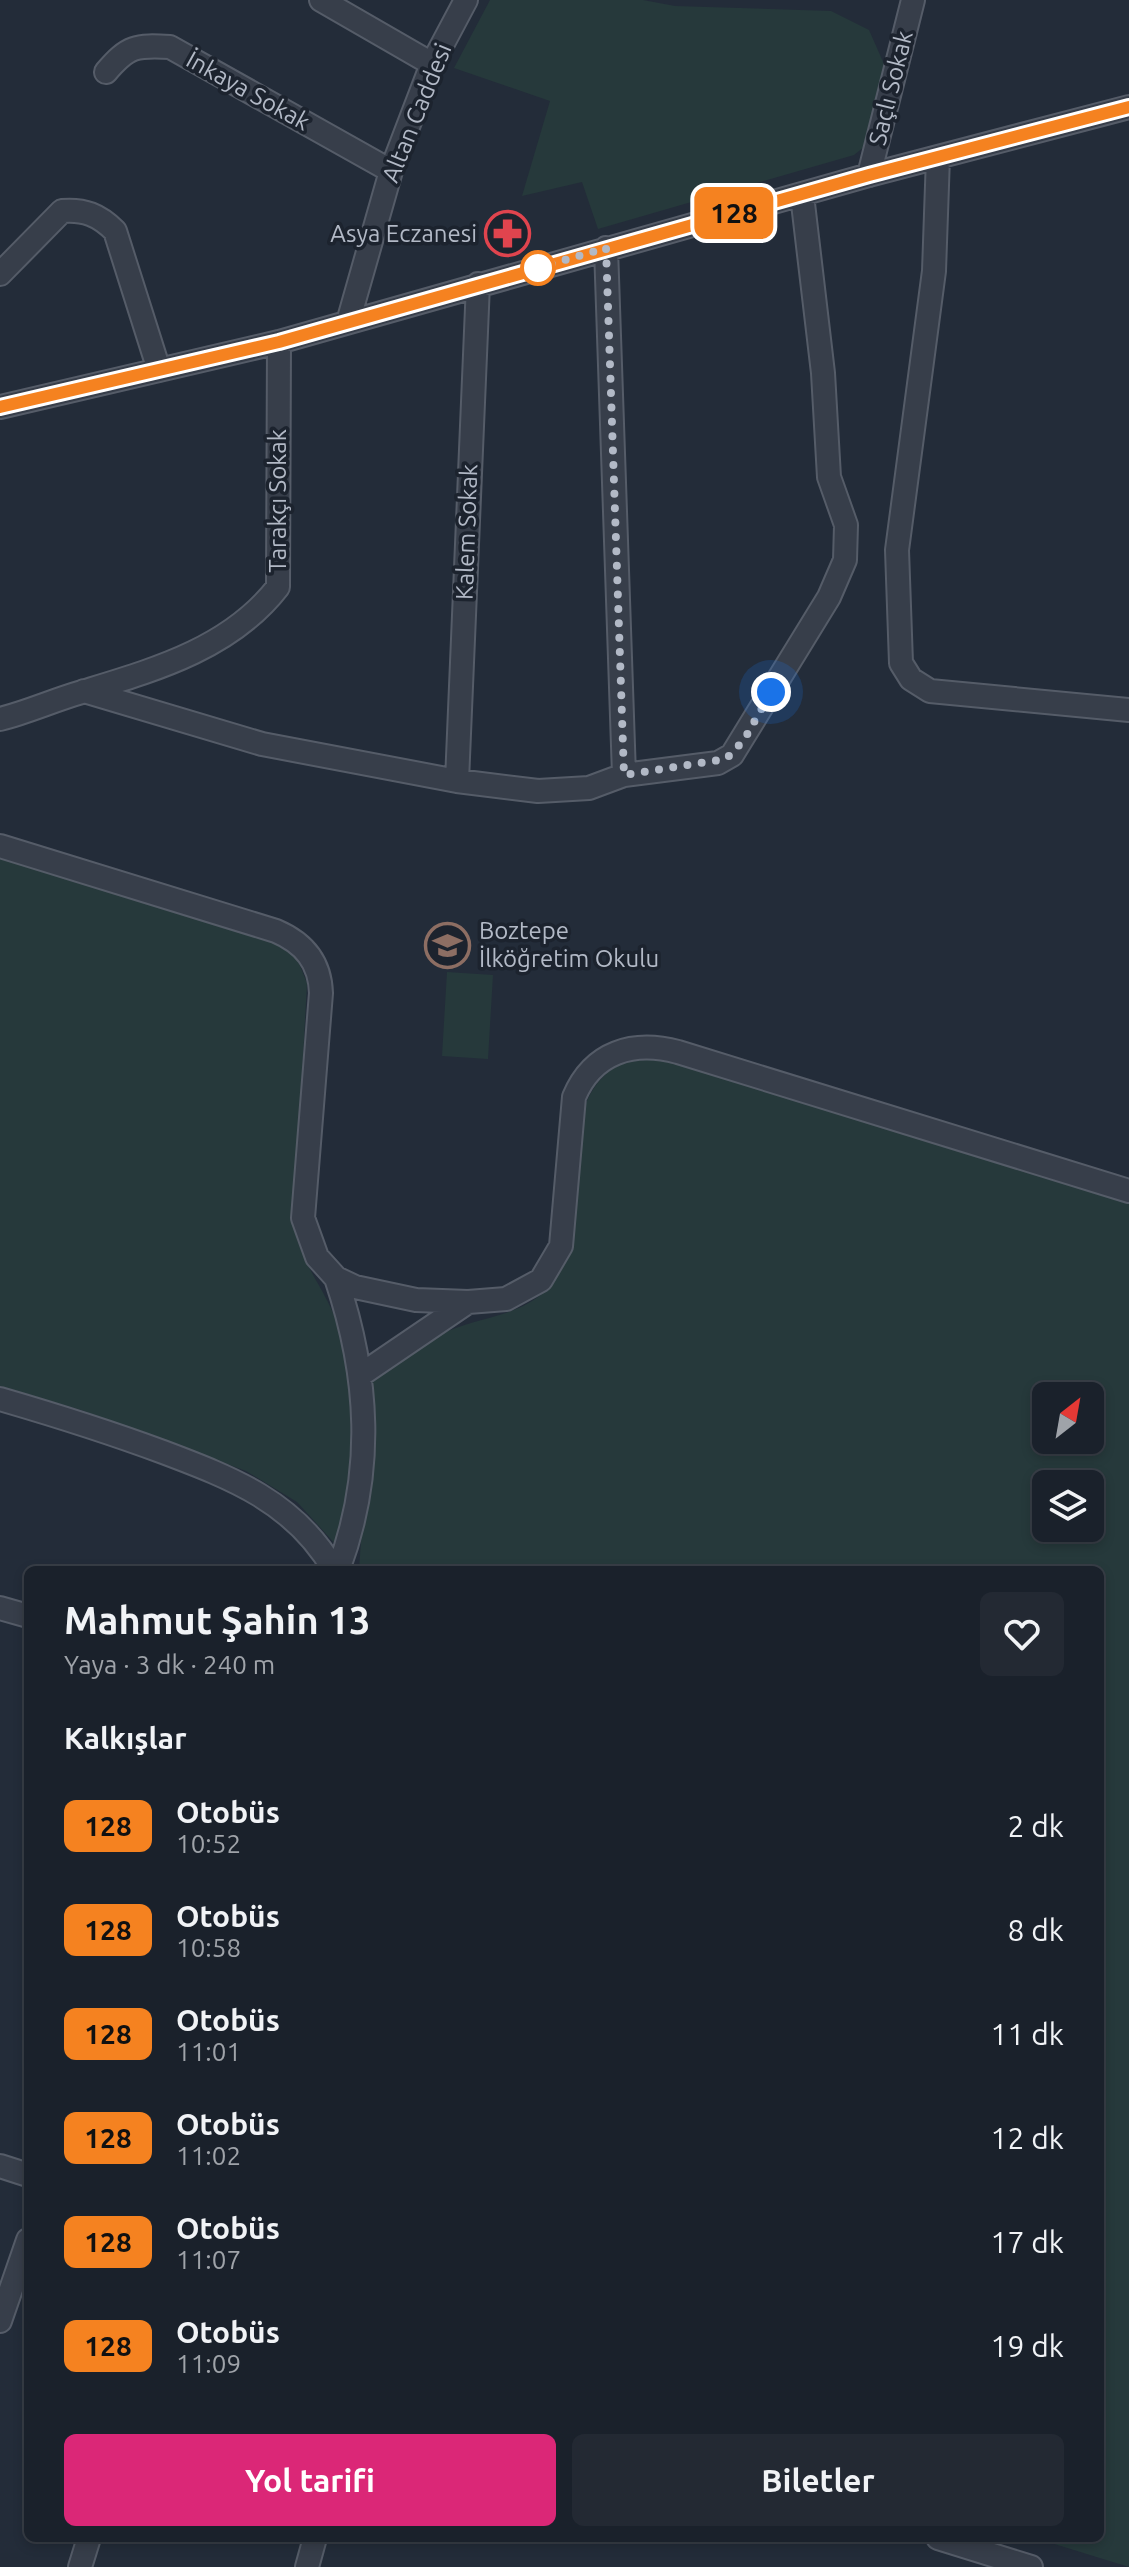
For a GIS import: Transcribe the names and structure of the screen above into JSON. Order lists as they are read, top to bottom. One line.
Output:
{"streets":{"street":["Saçlı Sokak","İnkaya Sokak","Altan Caddesi","Tarakçı Sokak","Kalem Sokak"]},"crossings":[["İnkaya Sokak","Altan Caddesi"]],"places":{"pharmacy":["Asya Eczanesi"],"school or university":["Boztepe İlköğretim Okulu"]},"lines":["bus line 128"],"north":"top right","page":{"on_map":"128","heading":[["Mahmut Şahin 13","Yaya · 3 dk · 240 m"],"Kalkışlar"],"list":[{"mark":"128","name":"Otobüs","note":"10:52","value":"2 dk"},{"mark":"128","name":"Otobüs","note":"10:58","value":"8 dk"},{"mark":"128","name":"Otobüs","note":"11:01","value":"11 dk"},{"mark":"128","name":"Otobüs","note":"11:02","value":"12 dk"},{"mark":"128","name":"Otobüs","note":"11:07","value":"17 dk"},{"mark":"128","name":"Otobüs","note":"11:09","value":"19 dk"}],"buttons":["Yol tarifi","Biletler"]}}
